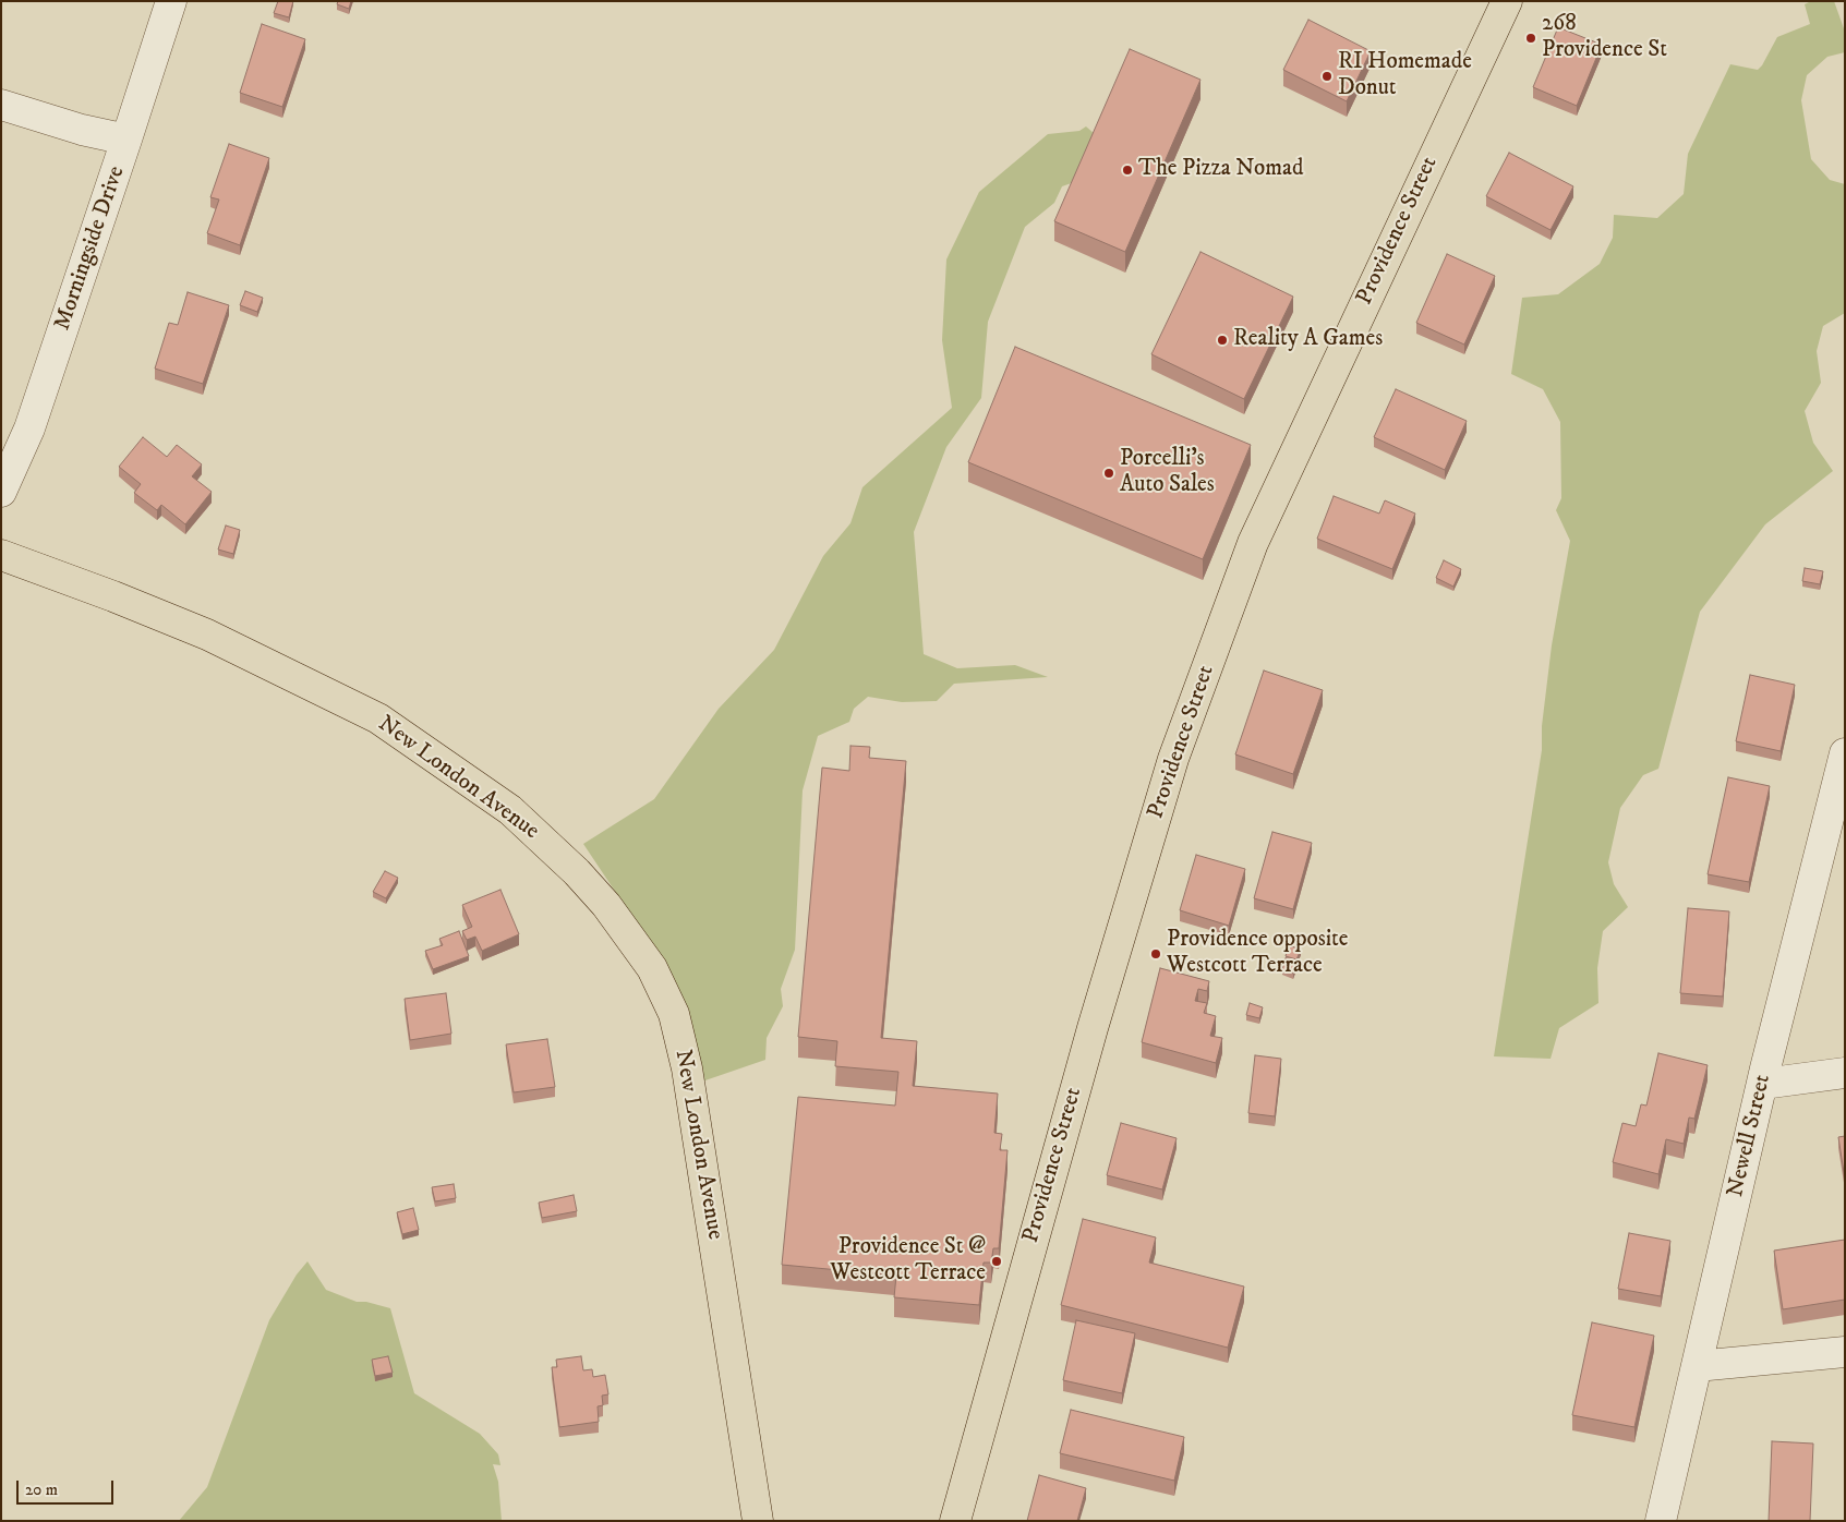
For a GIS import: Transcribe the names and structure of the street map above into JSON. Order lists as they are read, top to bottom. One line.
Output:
{"streets":{"main road":["Providence Street","New London Avenue"],"street":["Morningside Drive","Newell Street"]},"places":["268 Providence St","RI Homemade Donut","The Pizza Nomad","Reality A Games","Porcelli's Auto Sales","Providence opposite Westcott Terrace","Providence St @ Westcott Terrace"],"scale_bar":"20 m"}
